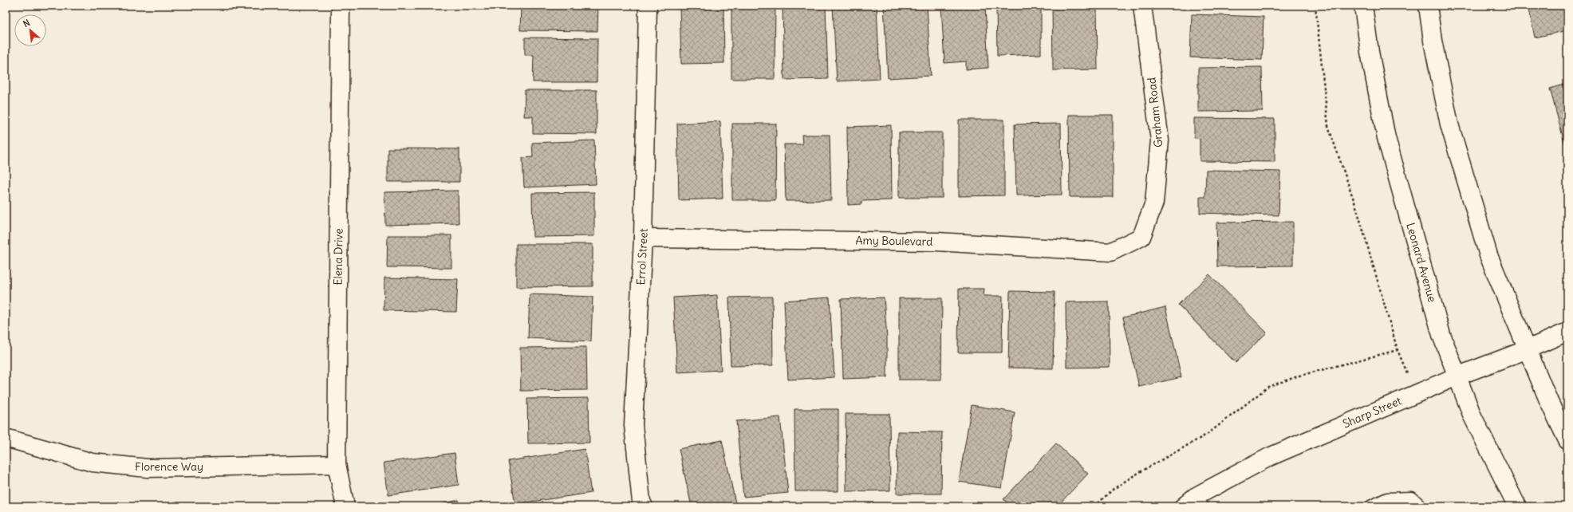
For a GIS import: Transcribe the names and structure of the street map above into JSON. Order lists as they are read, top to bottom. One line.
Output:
{"streets":{"street":["Graham Road","Amy Boulevard","Elena Drive","Errol Street","Leonard Avenue","Sharp Street","Florence Way"]},"crossings":[["Graham Road","Amy Boulevard"],["Amy Boulevard","Errol Street"],["Elena Drive","Florence Way"],["Leonard Avenue","Sharp Street"]],"north":"top left"}
